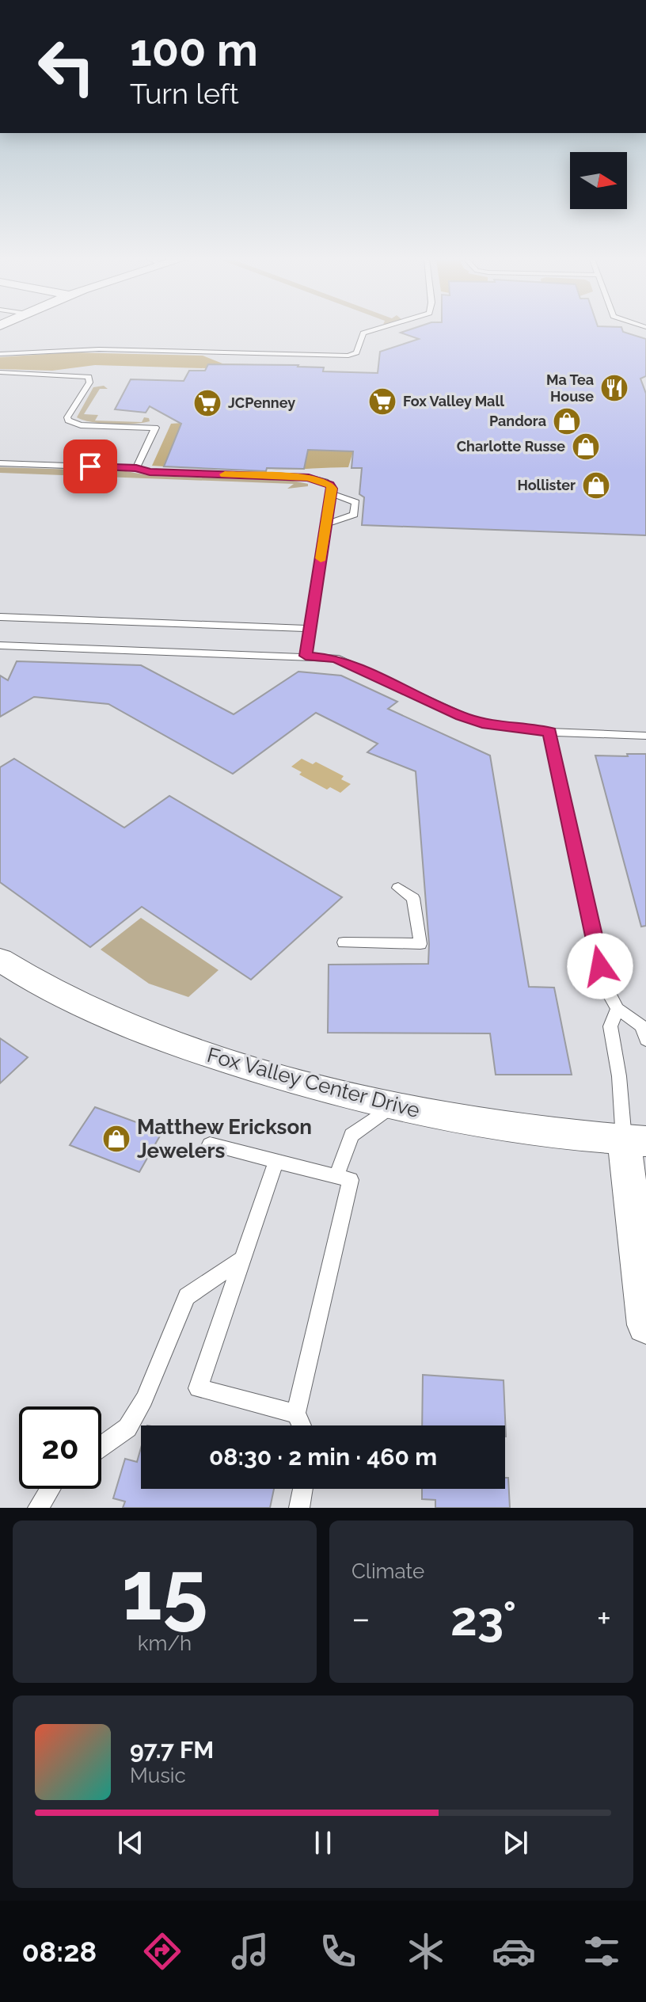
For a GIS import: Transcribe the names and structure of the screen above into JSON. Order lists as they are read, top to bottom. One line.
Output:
{"streets":{"street":["Fox Valley Center Drive"]},"places":{"restaurant":["Ma Tea House"],"supermarket":["Fox Valley Mall","JCPenney"],"shop":["Pandora","Charlotte Russe","Hollister","Matthew Erickson Jewelers"]},"north":"right","page":{"turn":["100 m","Turn left"],"limit":"20","trip":"08:30 · 2 min · 460 m","tile":[["15","km/h"],"Climate"],"heat":["−","23°","+"],"song":["97.7 FM","Music"],"tabs":"08:28"}}
